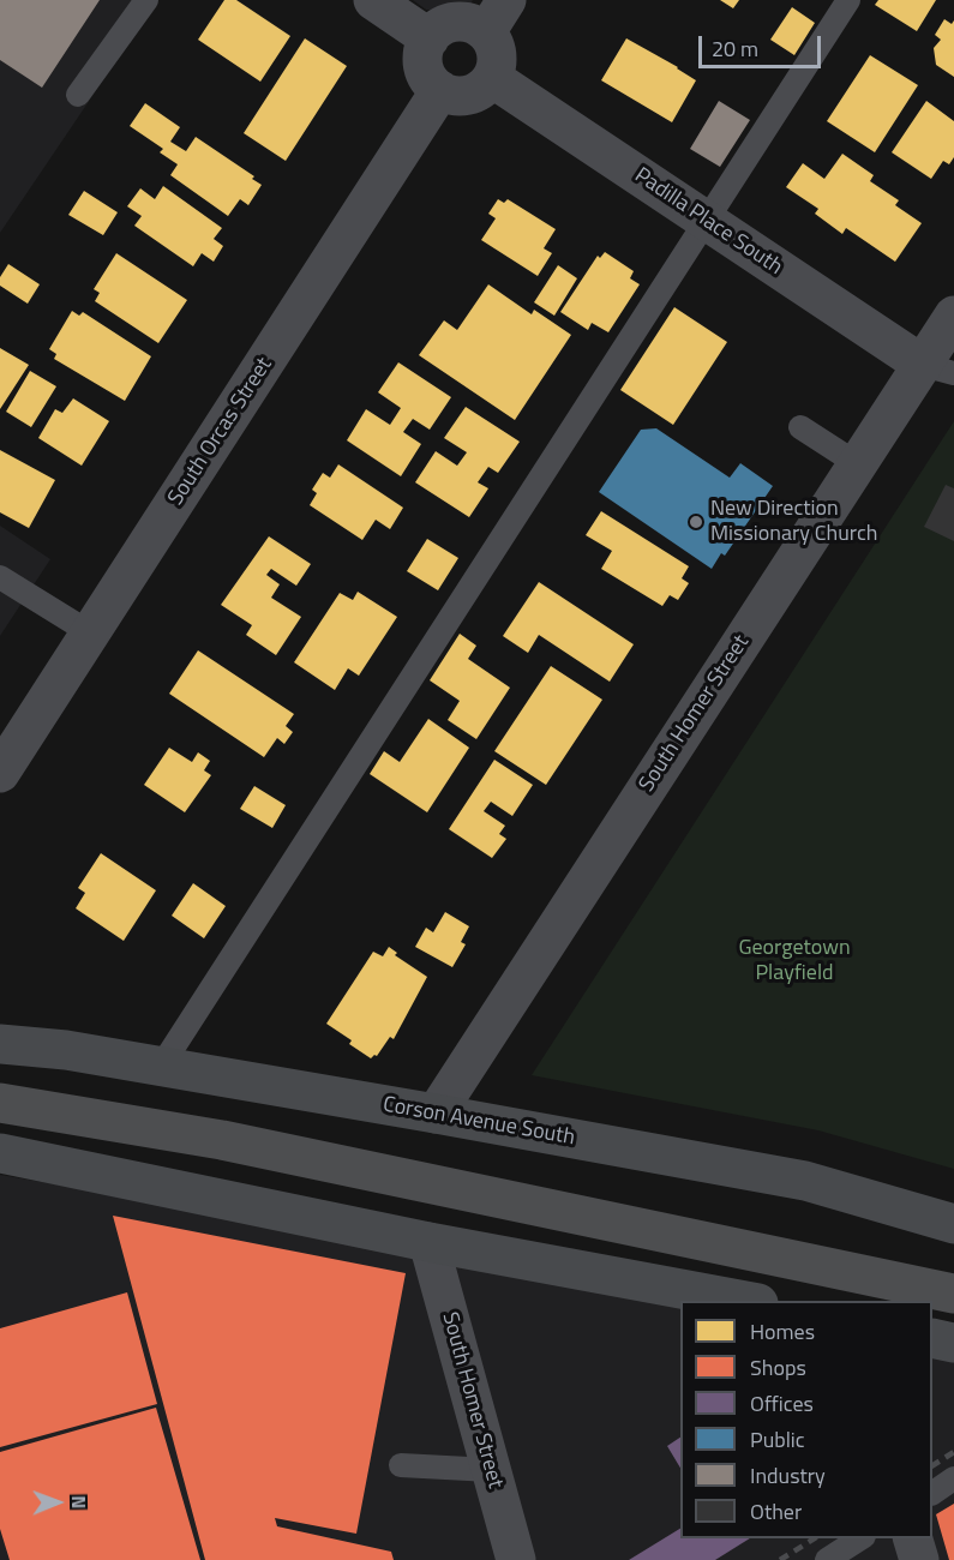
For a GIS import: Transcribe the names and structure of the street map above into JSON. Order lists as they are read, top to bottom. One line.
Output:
{"streets":{"main road":["Corson Avenue South"],"street":["Padilla Place South","South Orcas Street","South Homer Street"]},"crossings":[["Padilla Place South","South Homer Street"],["South Homer Street","Corson Avenue South"]],"parks":["Georgetown Playfield"],"places":["New Direction Missionary Church"],"legend":["Homes","Shops","Offices","Public","Industry","Other"],"scale_bar":"20 m","north":"right"}
